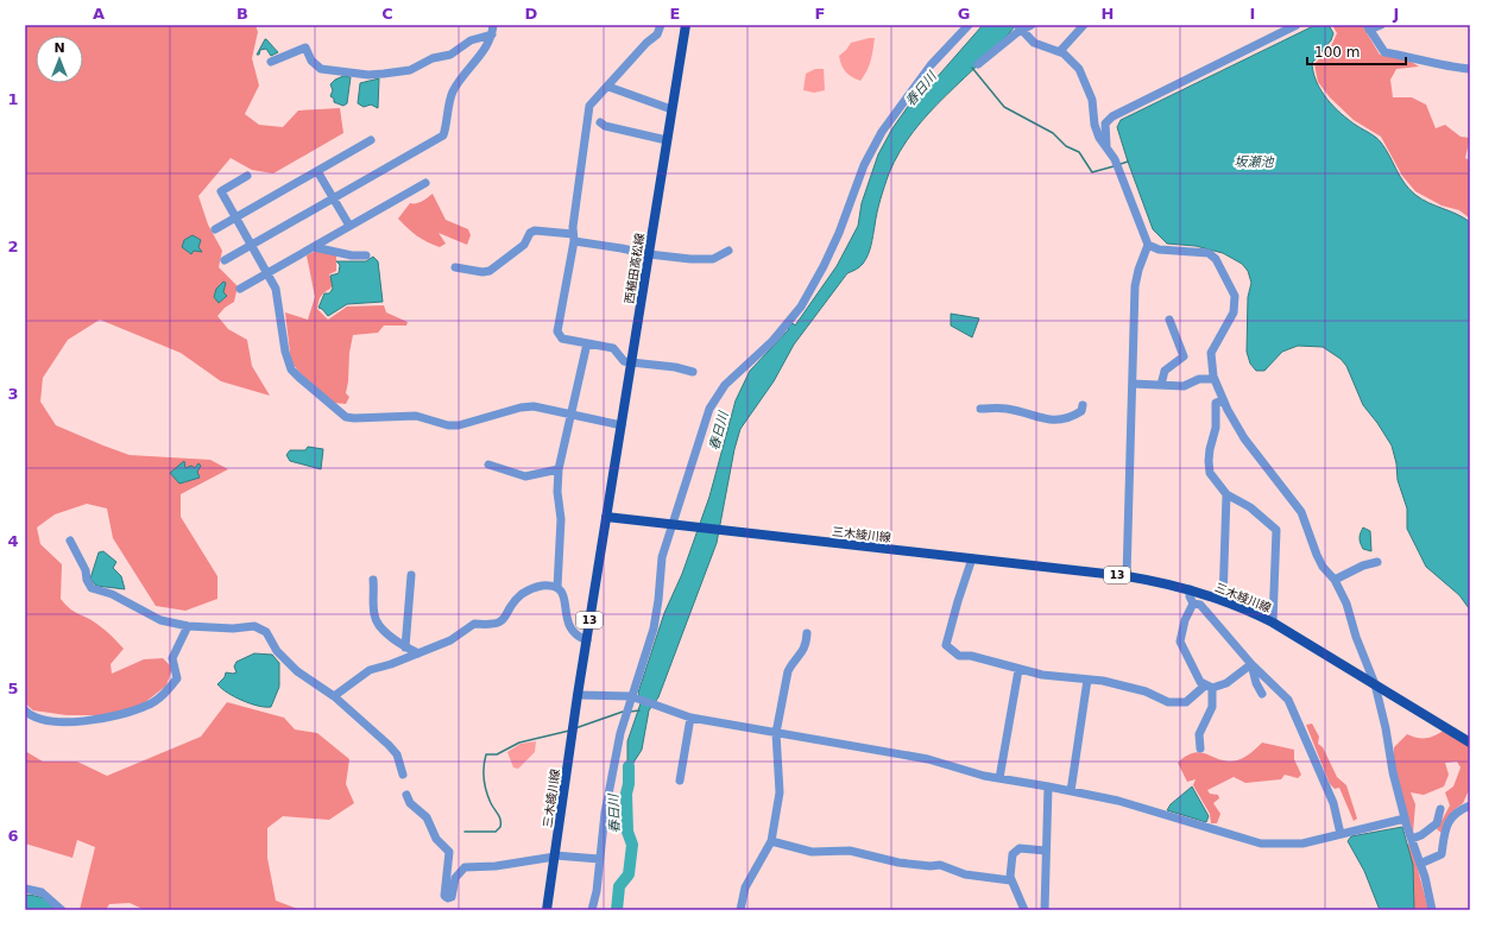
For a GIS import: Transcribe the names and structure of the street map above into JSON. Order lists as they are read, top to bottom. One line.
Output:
{"streets":{"main road":["西植田高松線","三木綾川線","13"]},"crossings":[["西植田高松線","三木綾川線"]],"water":["春日川","坂瀬池"],"scale_bar":"100 m","north":"top","grid":{"columns":["A","B","C","D","E","F","G","H","I","J"],"rows":["1","2","3","4","5","6"]}}
